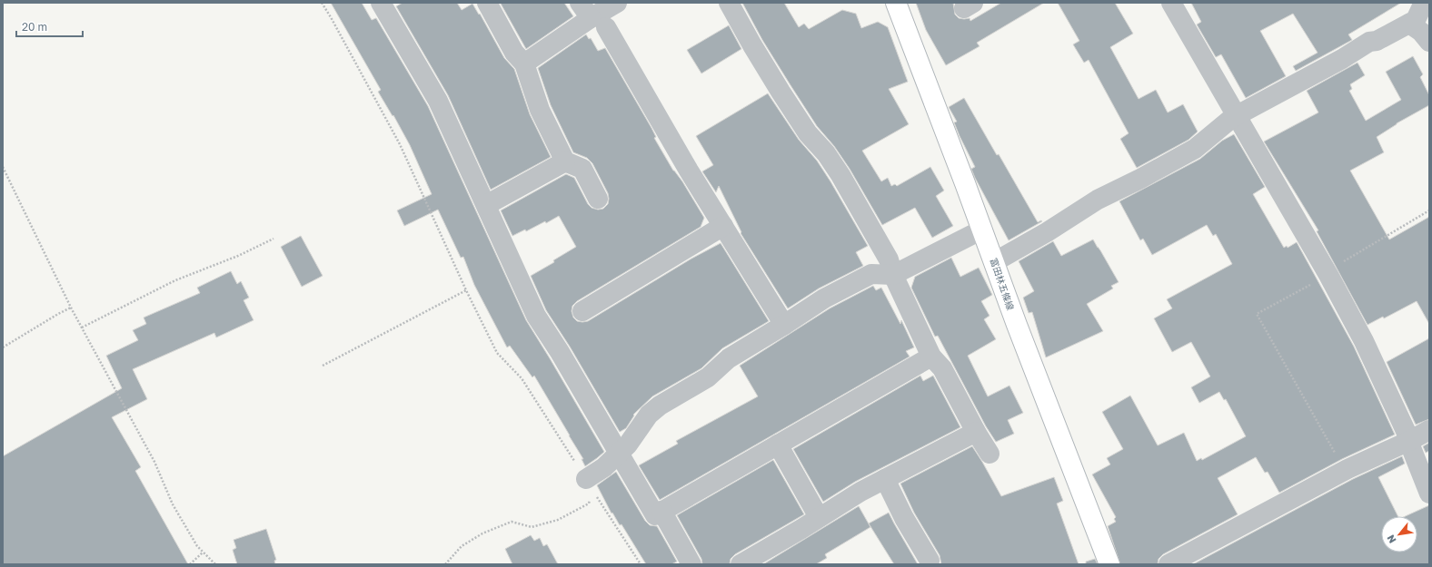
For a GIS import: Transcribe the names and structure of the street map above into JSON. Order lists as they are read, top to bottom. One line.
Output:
{"streets":{"main road":["富田林五條線"]},"scale_bar":"20 m","north":"bottom left"}
